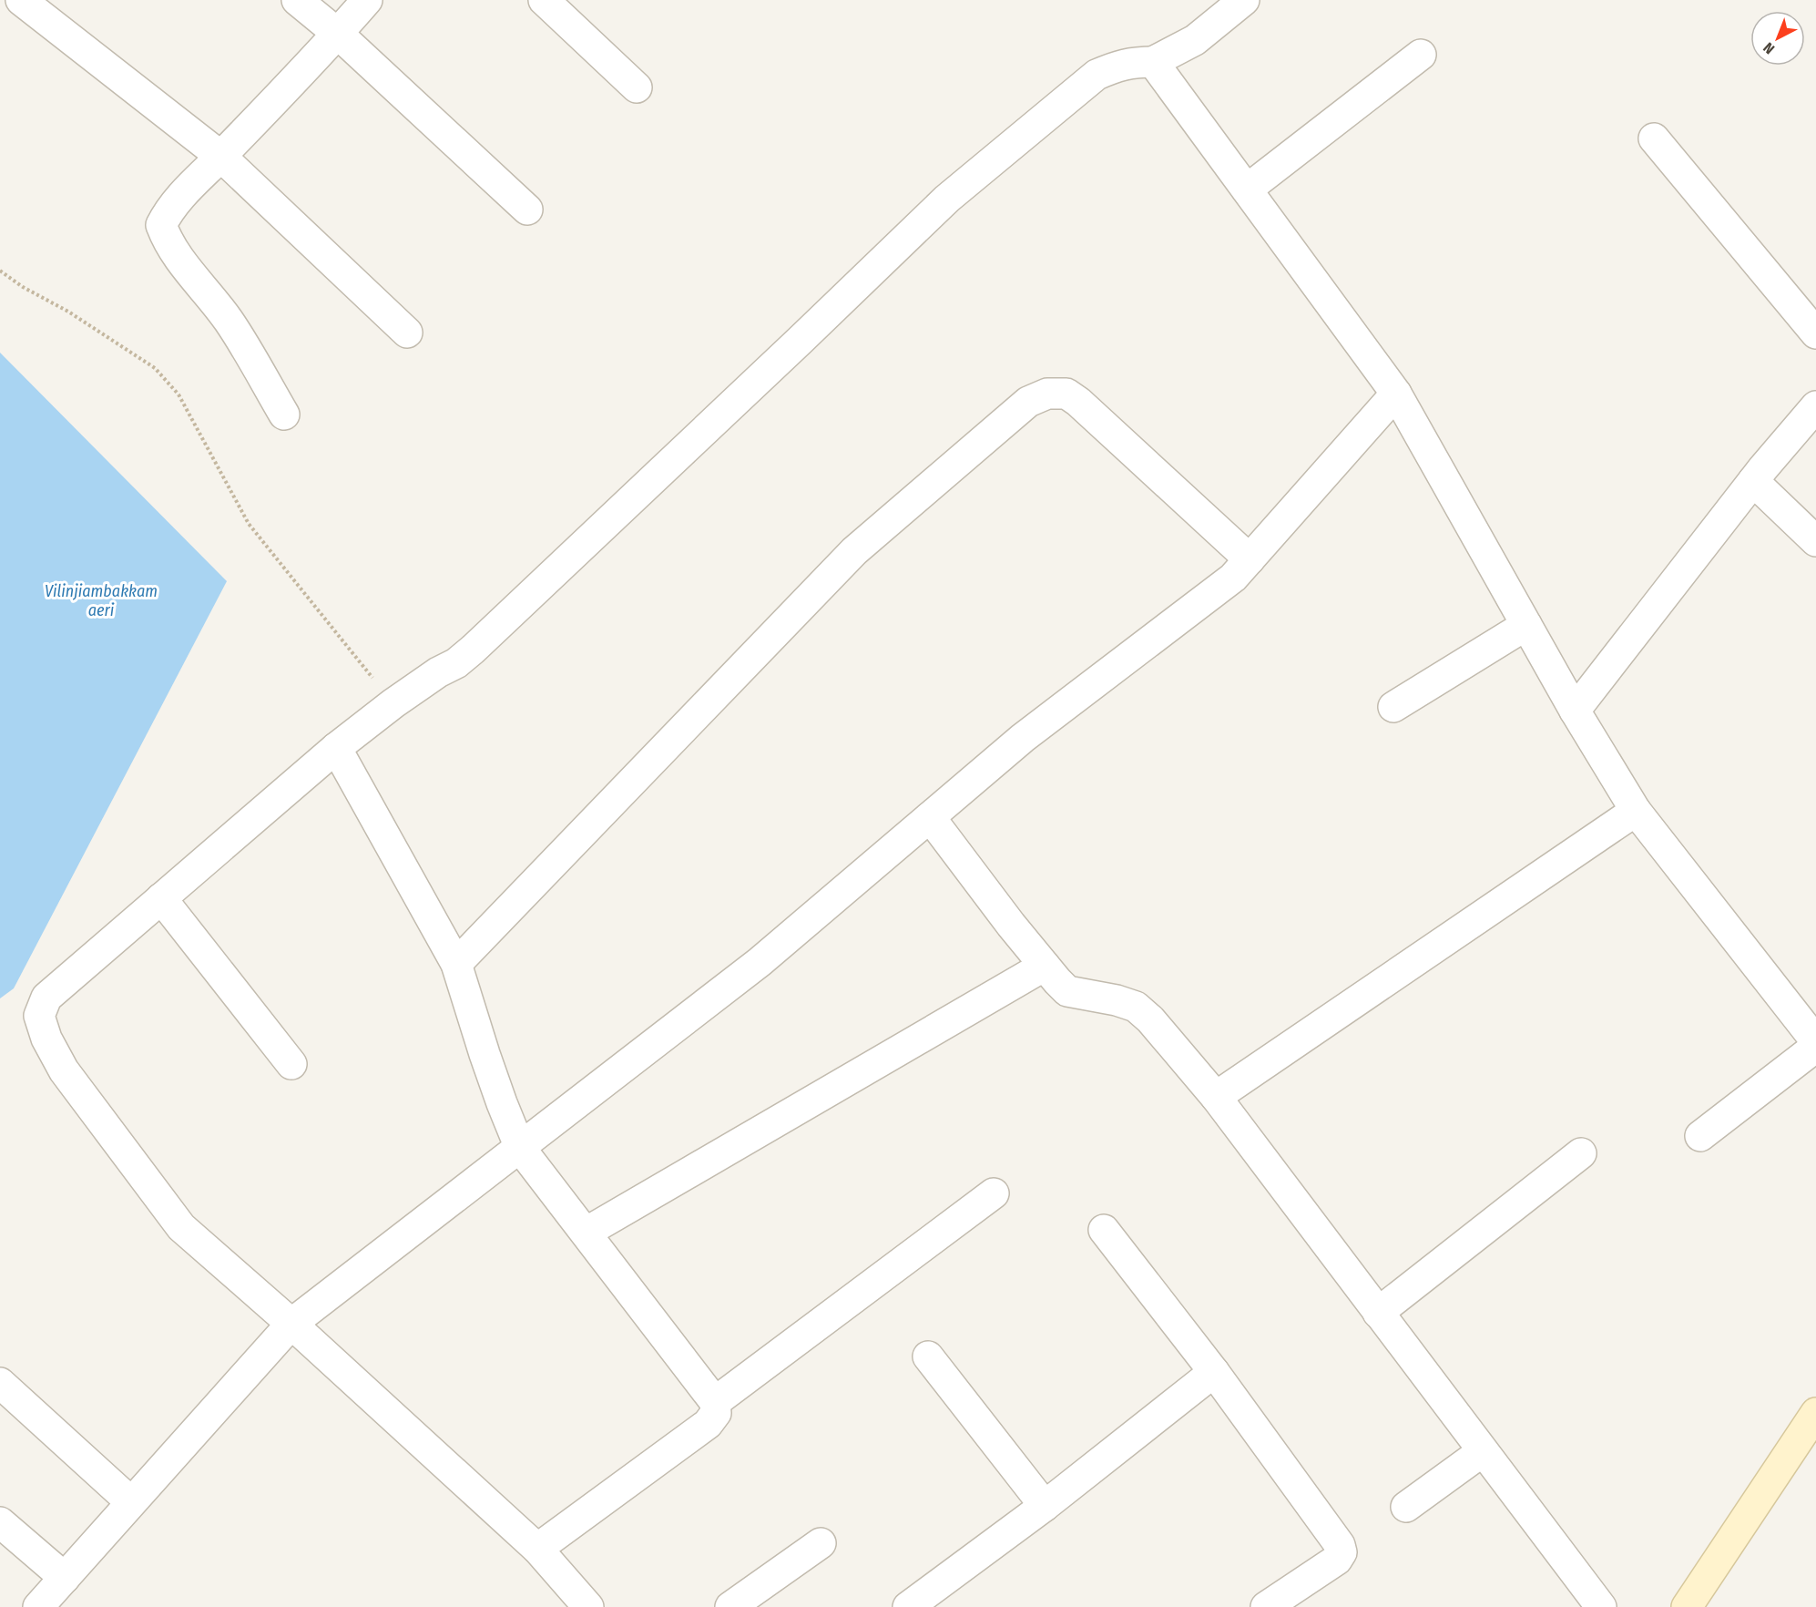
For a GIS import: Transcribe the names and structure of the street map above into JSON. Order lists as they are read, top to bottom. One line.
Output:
{"water":["Vilinjiambakkam aeri"],"north":"bottom left"}
